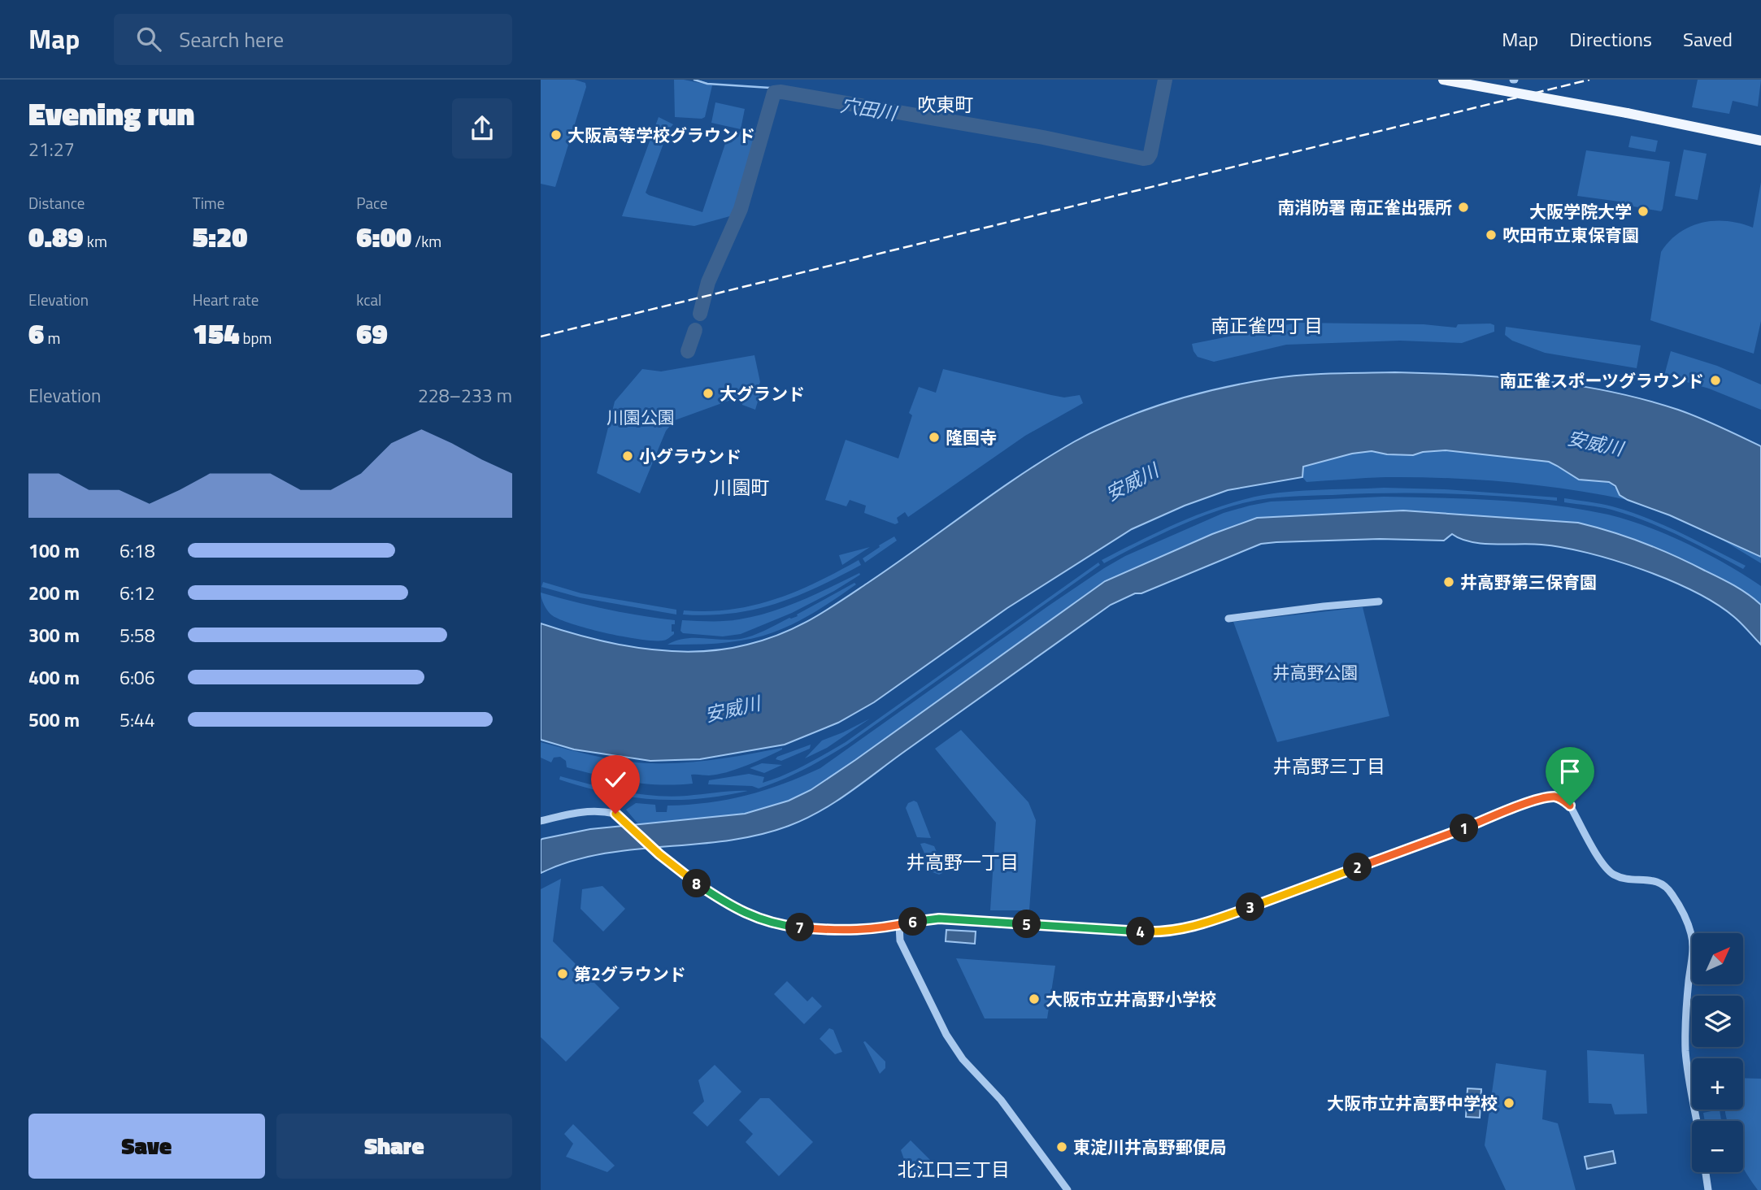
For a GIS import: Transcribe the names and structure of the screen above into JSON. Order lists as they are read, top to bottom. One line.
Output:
{"districts":["吹東町","南正雀四丁目","川園町","井高野三丁目","井高野一丁目","北江口三丁目"],"water":["穴田川","安威川"],"parks":["川園公園","井高野公園"],"places":["大阪高等学校グラウンド","南消防署 南正雀出張所","大阪学院大学","吹田市立東保育園","南正雀スポーツグラウンド","大グランド","隆国寺","小グラウンド","井高野第三保育園","第2グラウンド","大阪市立井高野小学校","大阪市立井高野中学校","東淀川井高野郵便局"],"north":"top right","page":{"header":"Map","search":"Search here","nav":["Map","Directions","Saved"],"heading":["Evening run","21:27"],"stats":[["Distance","0.89 km"],["Time","5:20"],["Pace","6:00 /km"],["Elevation","6 m"],["Heart rate","154 bpm"],["kcal","69"]],"chart":["Elevation","228–233 m"],"list":[{"name":"100 m","note":"6:18"},{"name":"200 m","note":"6:12"},{"name":"300 m","note":"5:58"},{"name":"400 m","note":"6:06"},{"name":"500 m","note":"5:44"}],"pins":["1","2","8","3","6","5","7","4"],"map_buttons":["+","−"],"buttons":["Save","Share"]}}
